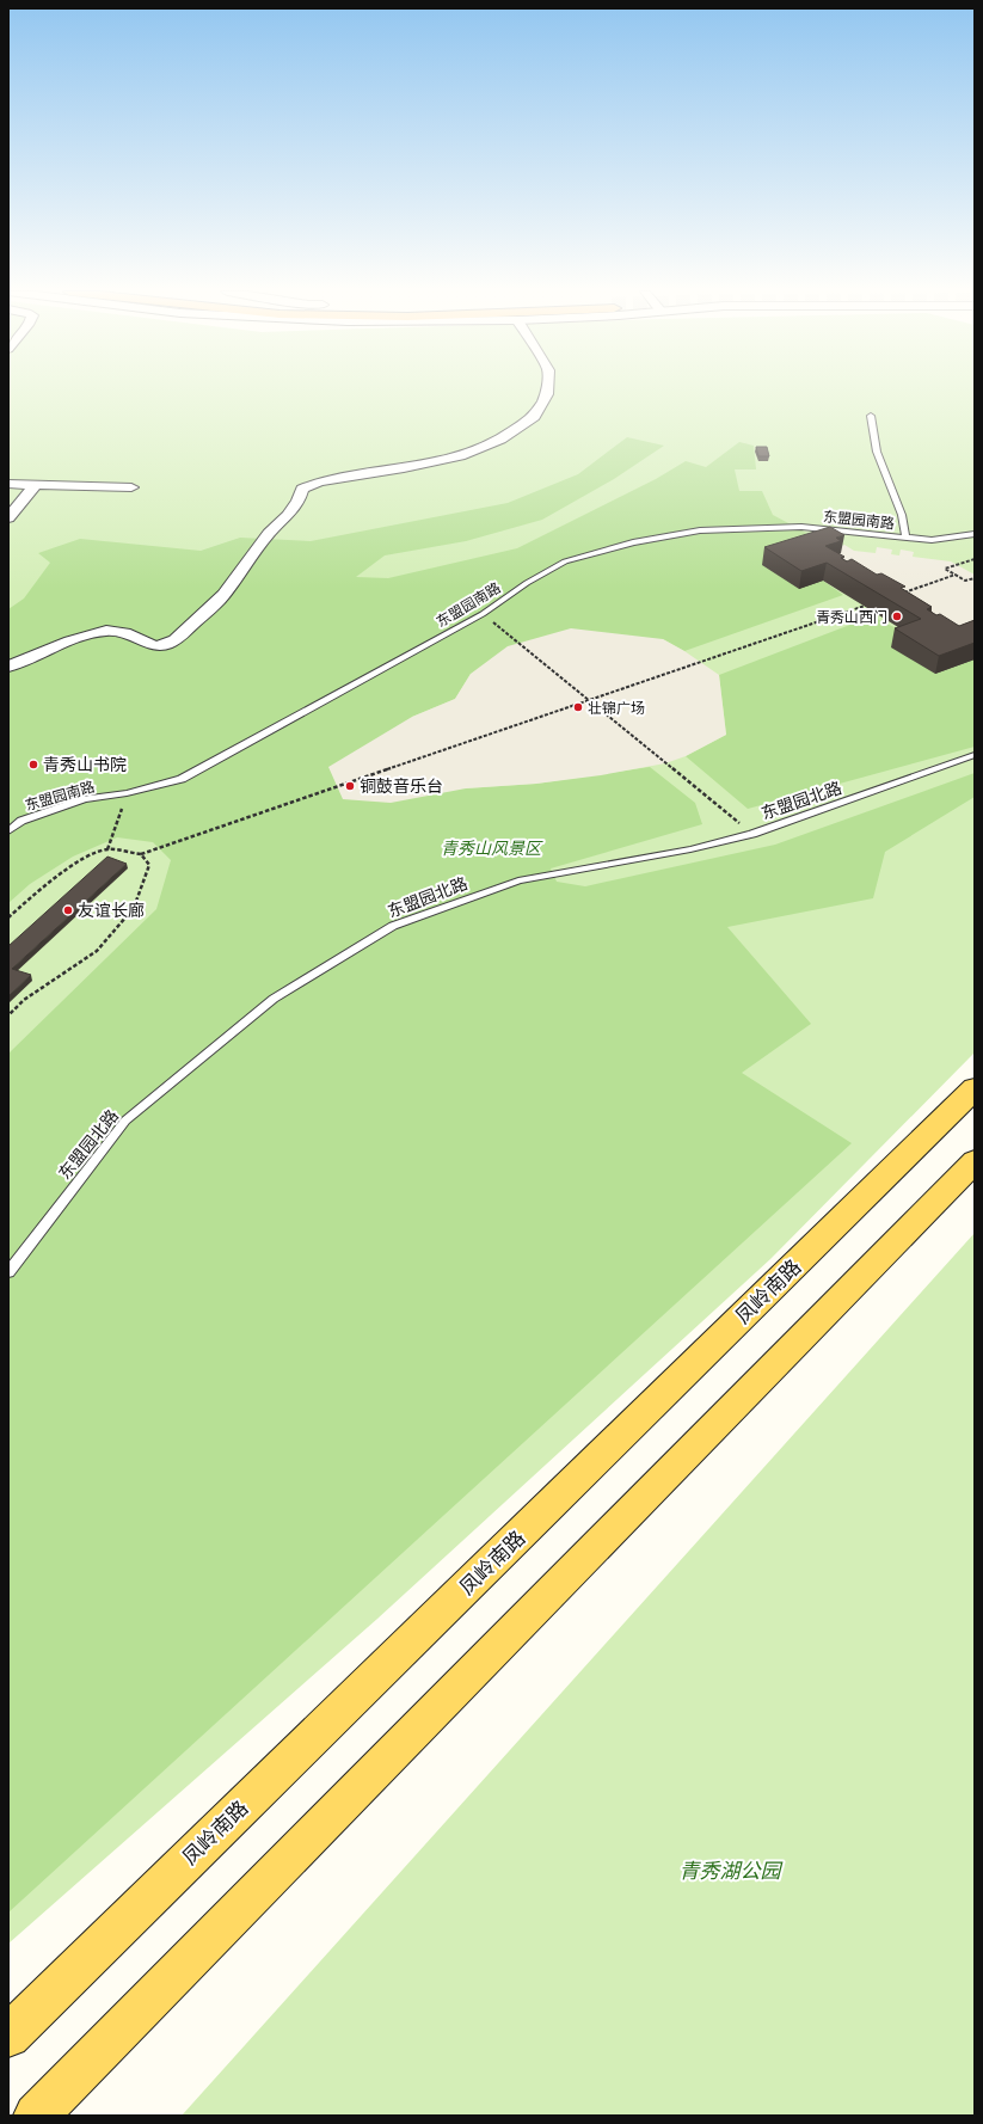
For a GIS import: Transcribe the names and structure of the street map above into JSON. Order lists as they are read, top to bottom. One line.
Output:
{"streets":{"main road":["凤岭南路"],"lane":["东盟园南路","东盟园北路"]},"parks":["青秀山风景区","青秀湖公园"],"places":["青秀山西门","壮锦广场","青秀山书院","铜鼓音乐台","友谊长廊"]}
